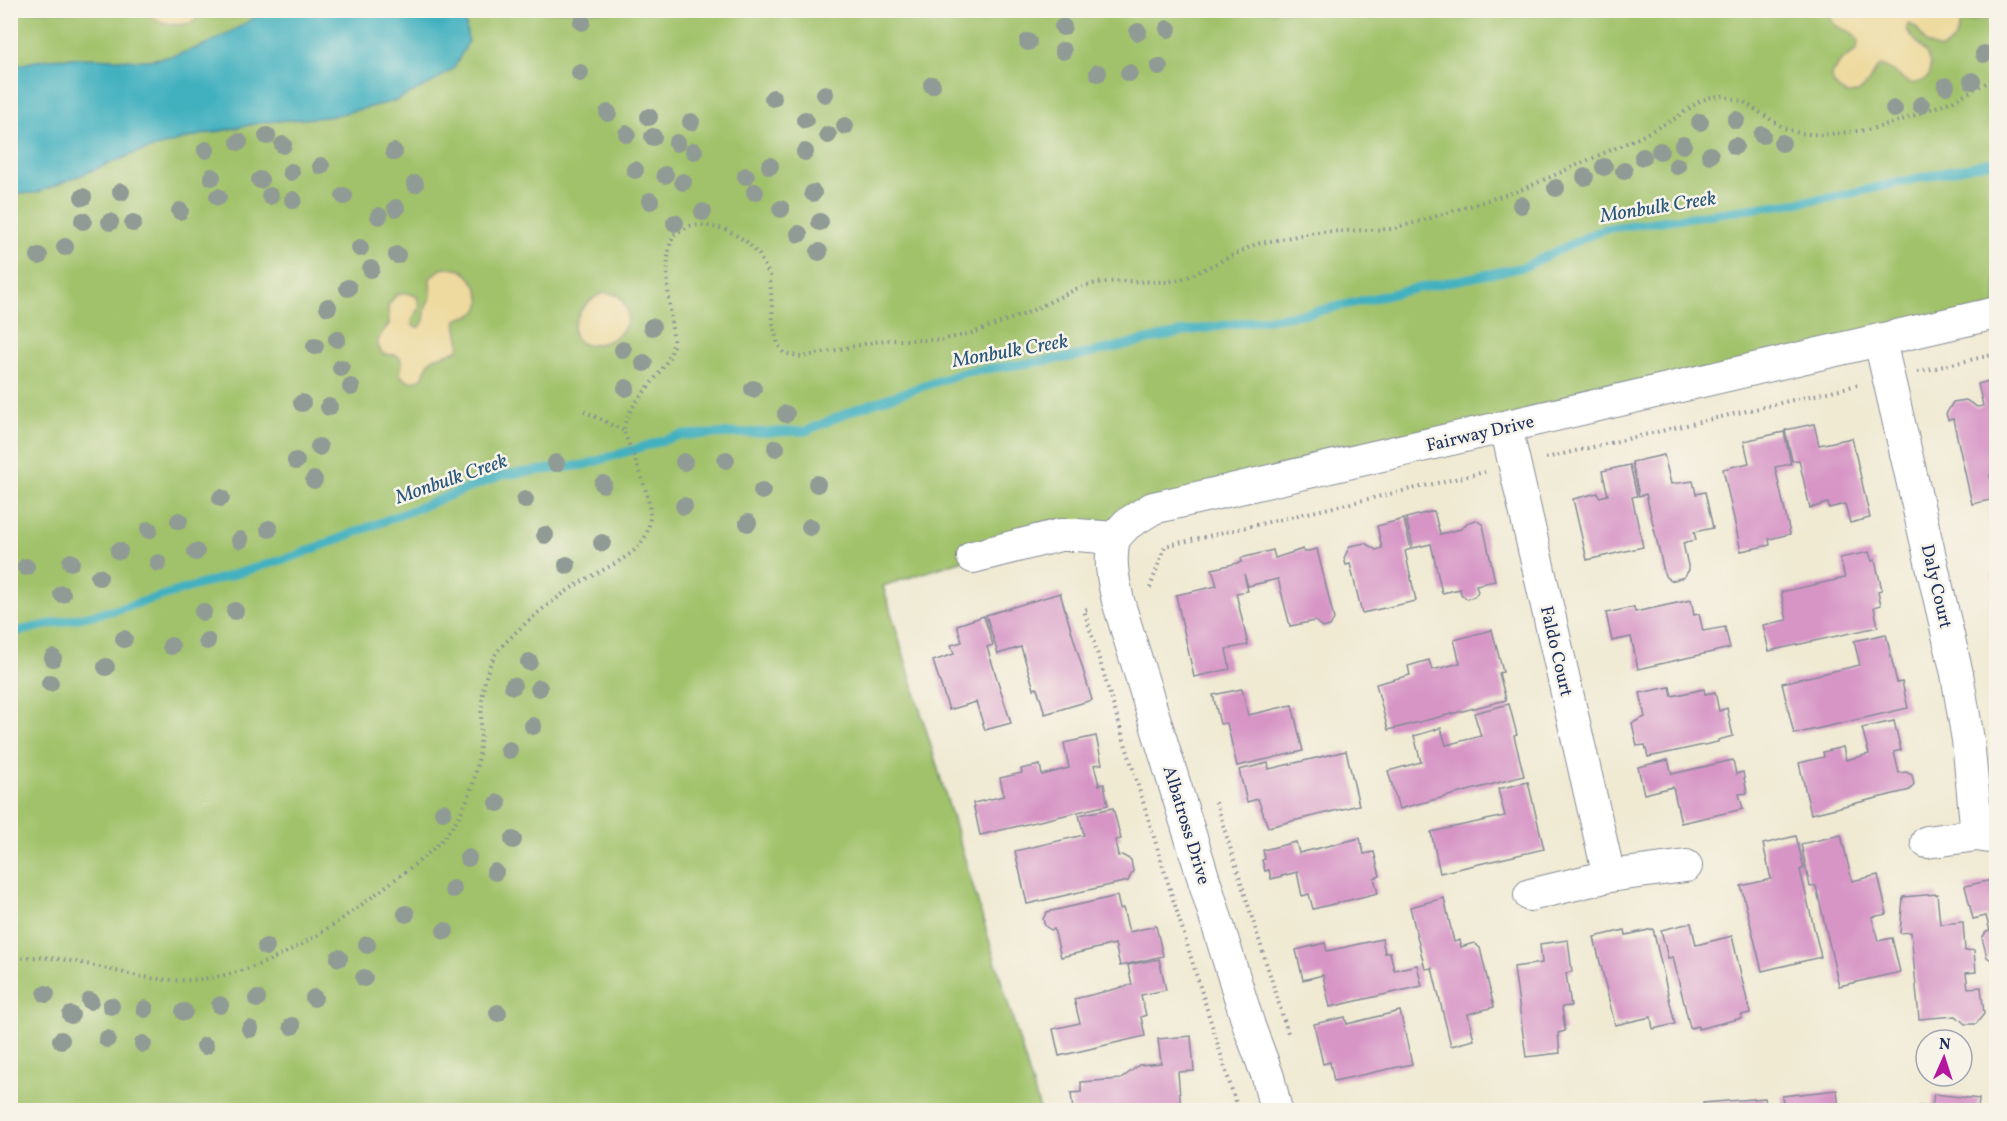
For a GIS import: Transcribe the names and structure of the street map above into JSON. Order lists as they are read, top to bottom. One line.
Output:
{"streets":{"street":["Fairway Drive","Daly Court","Faldo Court","Albatross Drive"]},"crossings":[["Fairway Drive","Daly Court"],["Fairway Drive","Faldo Court"],["Fairway Drive","Albatross Drive"]],"water":["Monbulk Creek"],"north":"top"}
